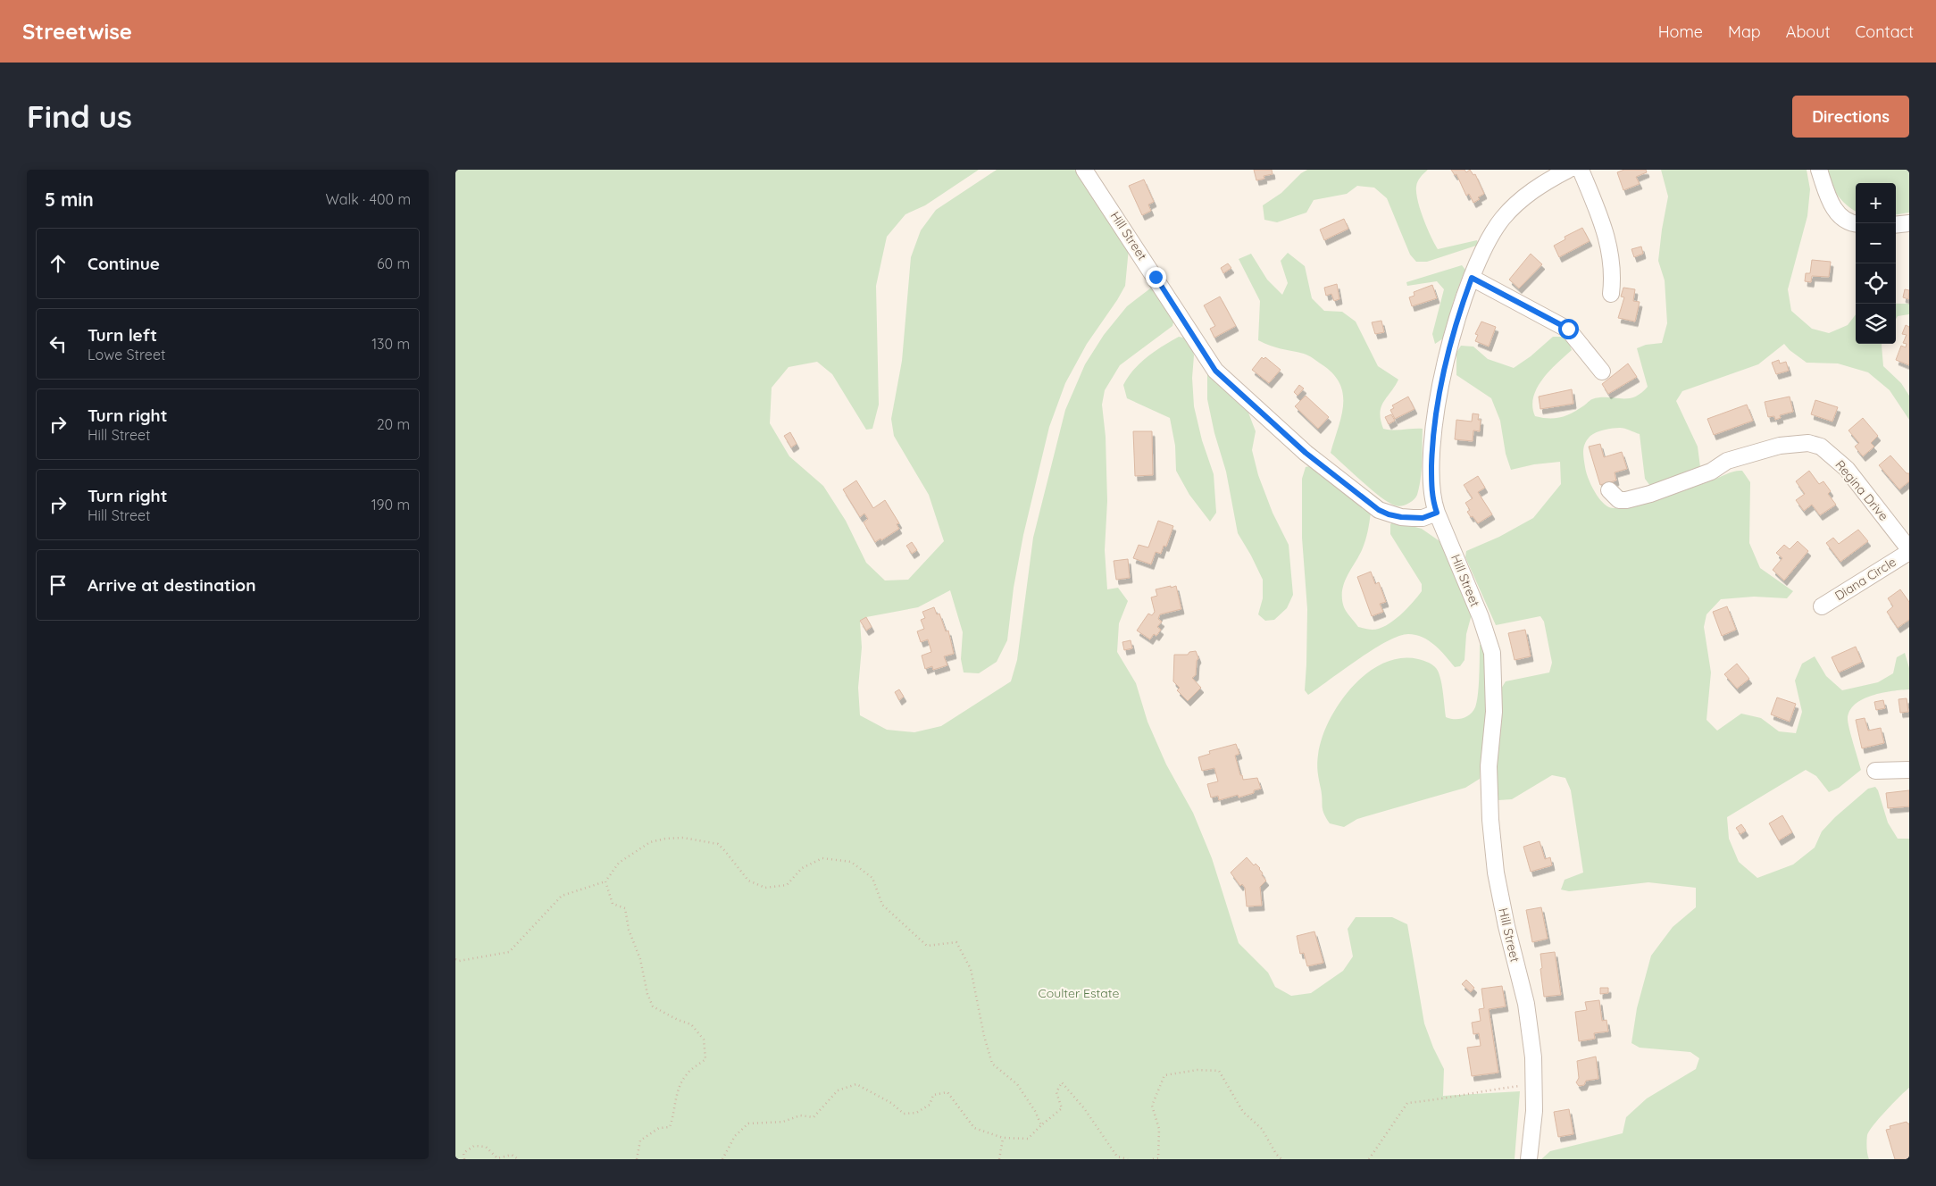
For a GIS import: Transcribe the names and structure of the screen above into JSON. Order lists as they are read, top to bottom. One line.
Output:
{"streets":{"street":["Hill Street","Regina Drive","Diana Circle"]},"crossings":[["Regina Drive","Diana Circle"]],"parks":["Coulter Estate"],"page":{"header":"Streetwise","nav":["Home","Map","About","Contact"],"buttons":"Directions","title":"Find us","heading":["5 min","Walk · 400 m"],"map_buttons":["+","−"],"list":[["Continue","60 m"],["Turn left","Lowe Street","130 m"],["Turn right","Hill Street","20 m"],["Turn right","Hill Street","190 m"],"Arrive at destination"]}}
